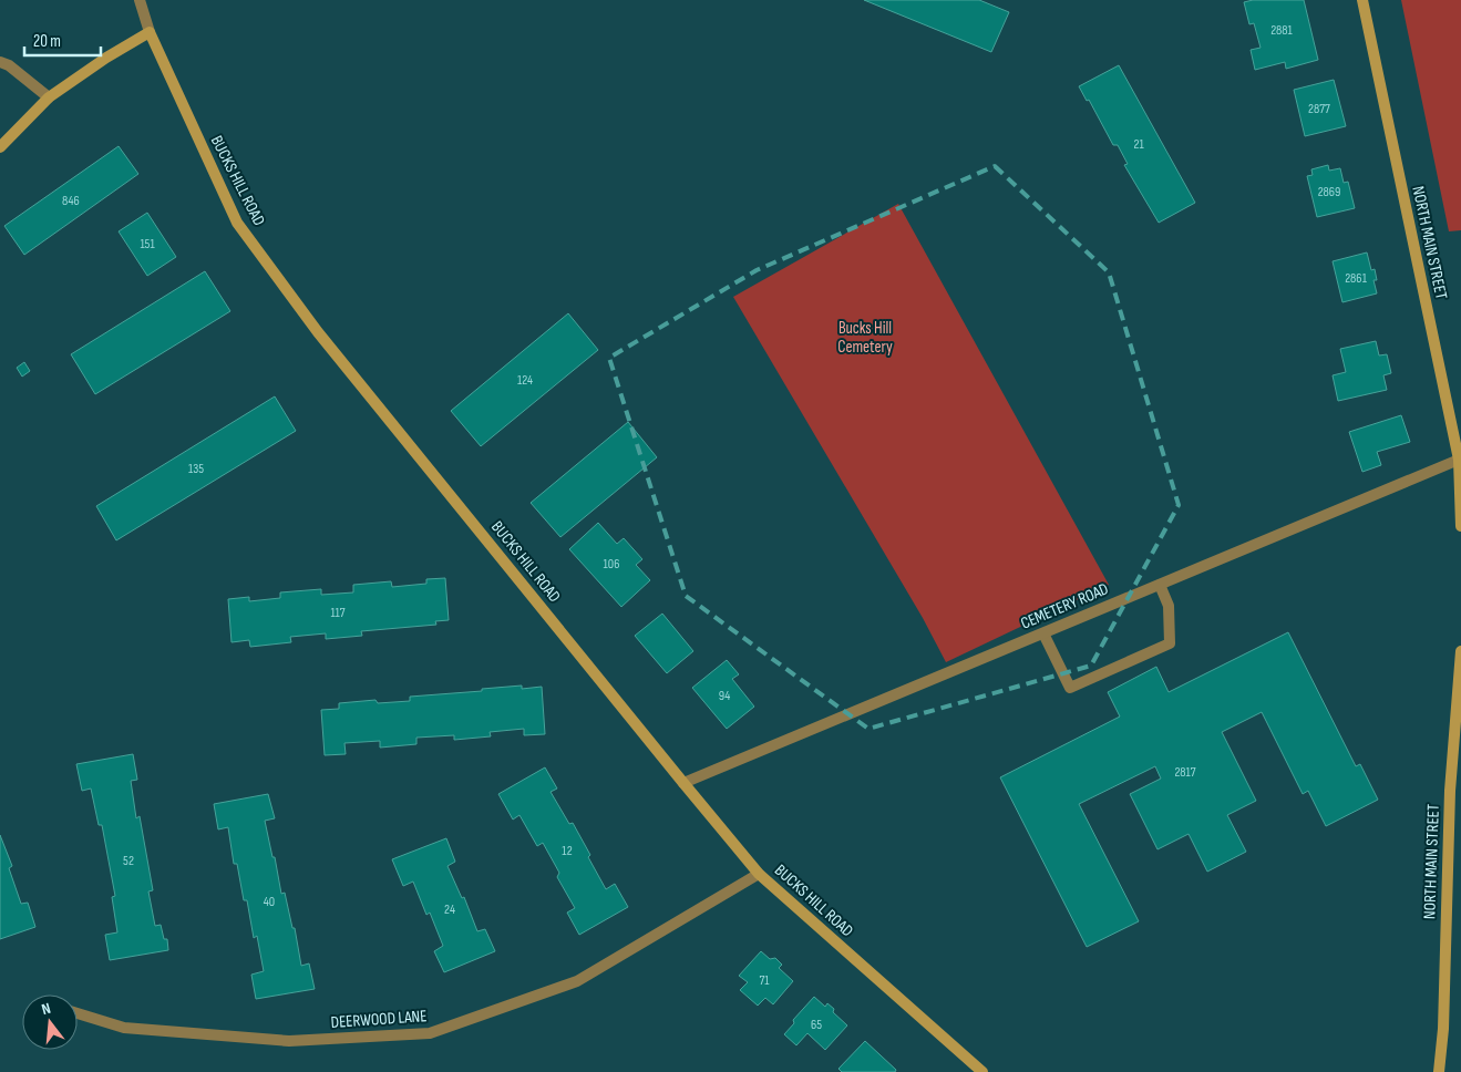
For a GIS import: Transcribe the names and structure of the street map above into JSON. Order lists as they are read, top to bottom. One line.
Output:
{"streets":{"street":["BUCKS HILL ROAD","NORTH MAIN STREET","CEMETERY ROAD","DEERWOOD LANE"]},"crossings":[["BUCKS HILL ROAD","CEMETERY ROAD"],["BUCKS HILL ROAD","DEERWOOD LANE"],["NORTH MAIN STREET","CEMETERY ROAD"]],"parks":["Bucks Hill Cemetery"],"house_numbers":["2881","2877","21","2869","846","151","2861","124","135","106","117","94","2817","12","52","40","24","71","65"],"scale_bar":"20 m","north":"top"}
